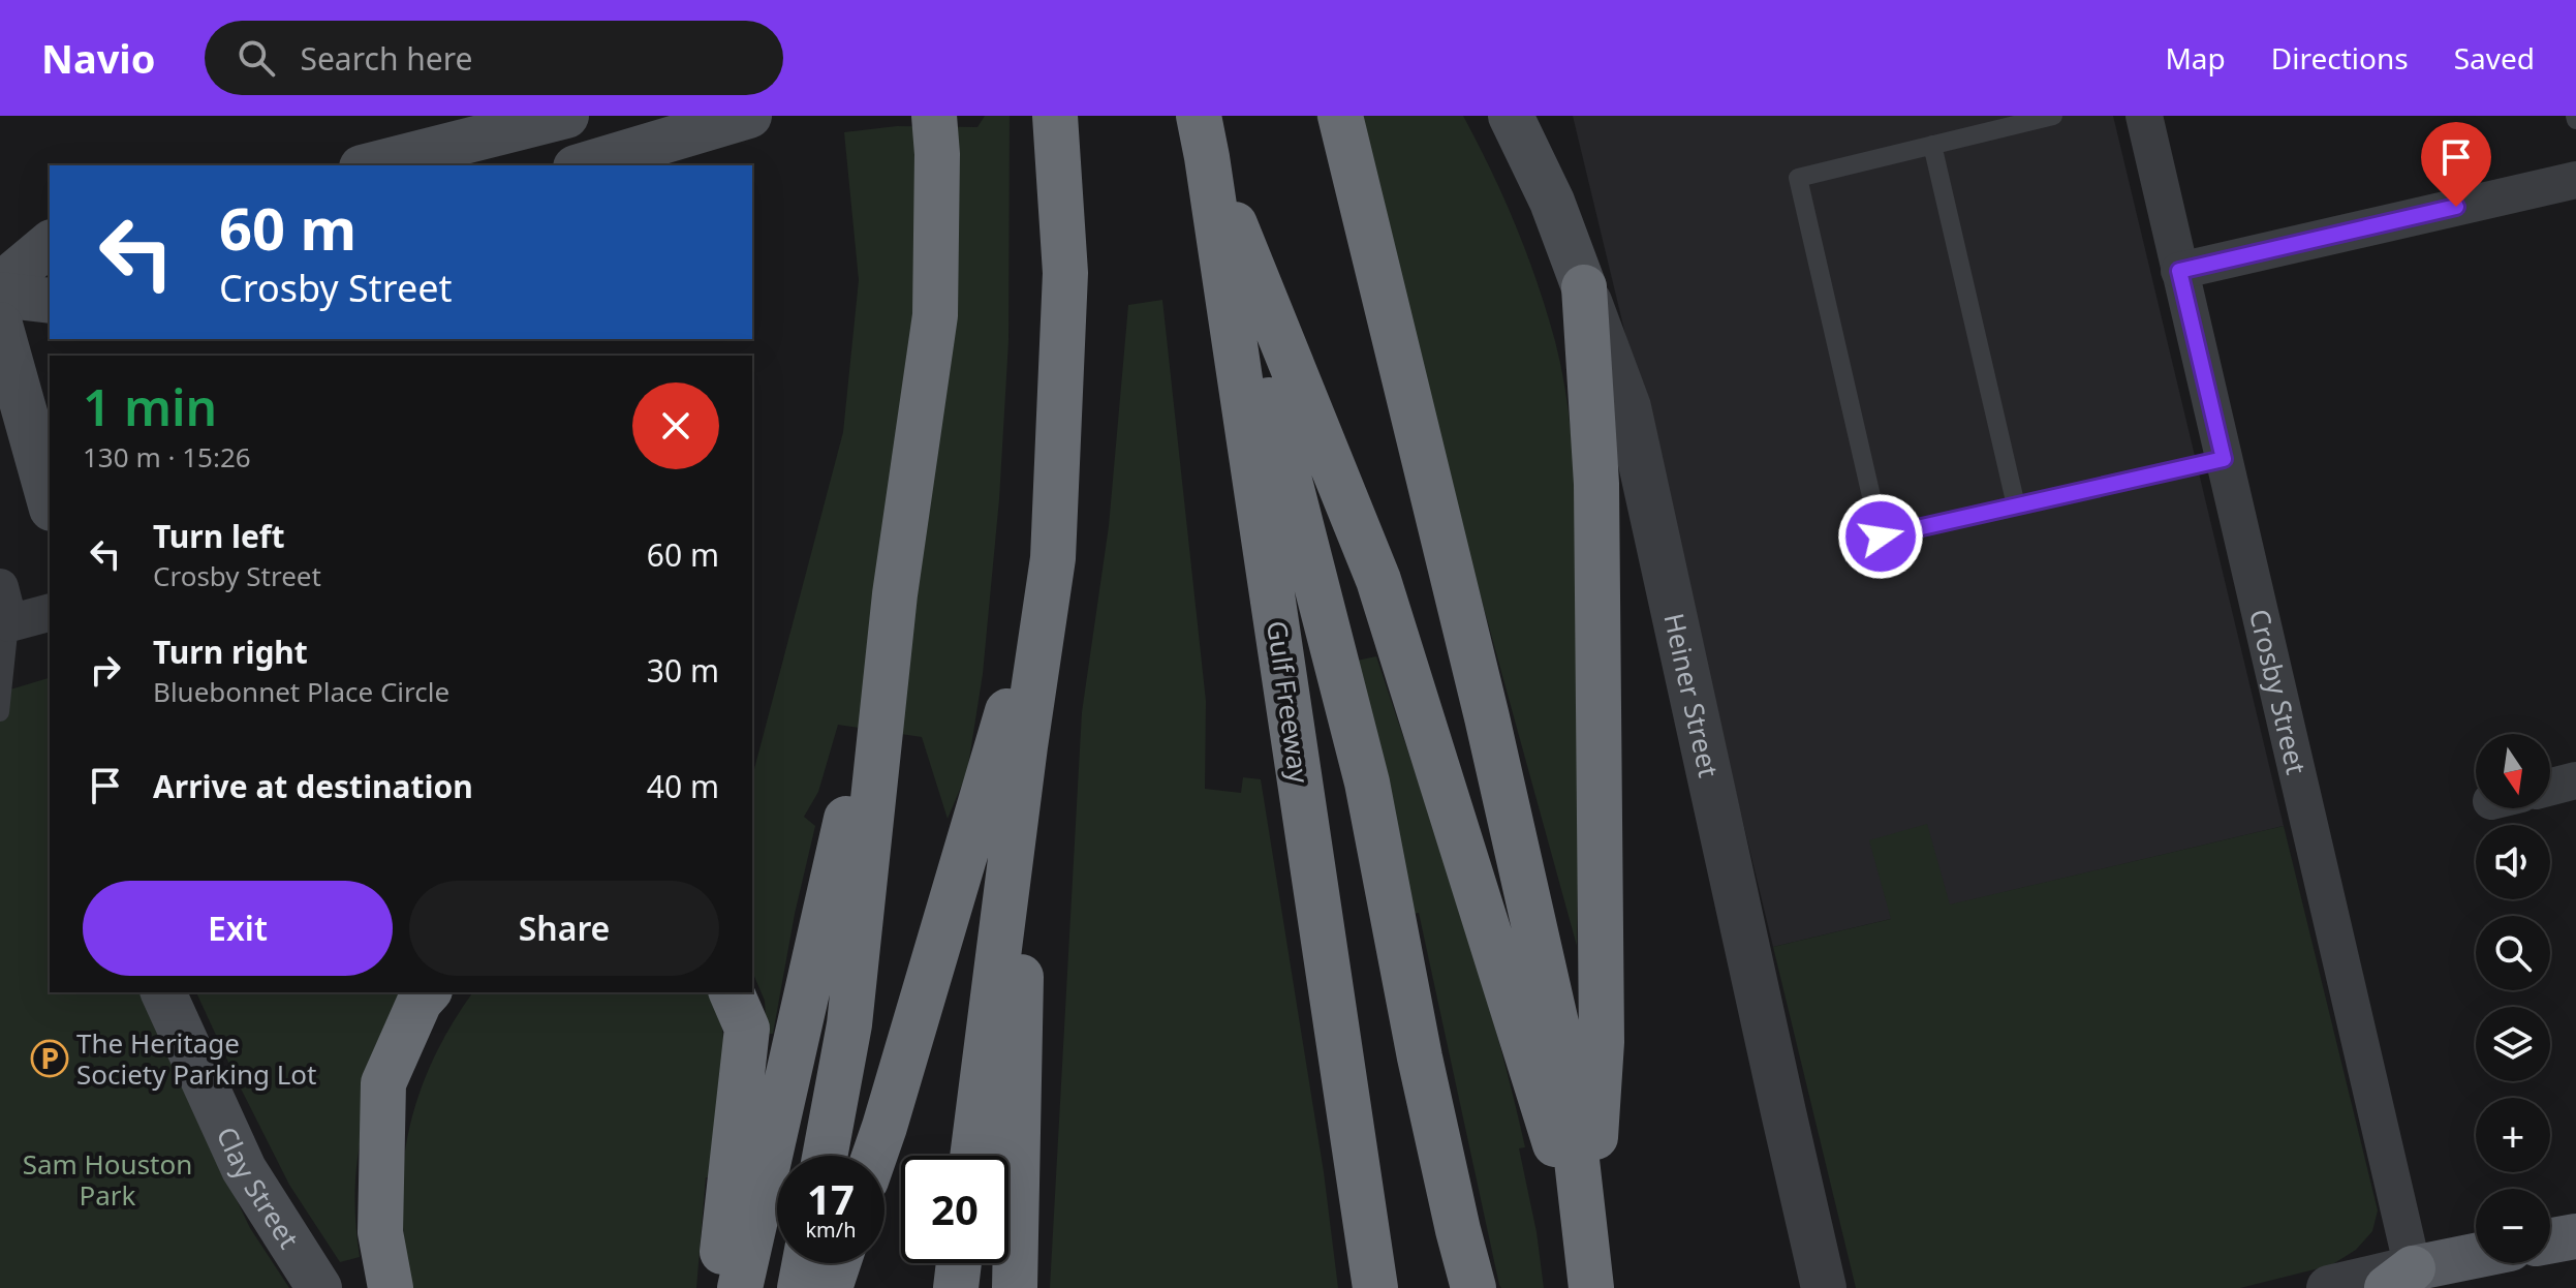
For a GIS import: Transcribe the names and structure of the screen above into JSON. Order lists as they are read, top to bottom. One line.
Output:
{"streets":{"highway":["Gulf Freeway"],"main road":["Heiner Street","Clay Street"],"street":["Crosby Street"]},"parks":["Sam Houston Park"],"places":{"parking":["The Heritage Society Parking Lot"]},"north":"bottom","page":{"header":"Navio","search":"Search here","nav":["Map","Directions","Saved"],"turn":["60 m","Crosby Street"],"heading":["1 min","130 m · 15:26"],"list":[{"name":"Turn left","note":"Crosby Street","value":"60 m"},{"name":"Turn right","note":"Bluebonnet Place Circle","value":"30 m"},{"name":"Arrive at destination","value":"40 m"}],"map_buttons":["+","−"],"buttons":["Exit","Share"],"speed":"17 km/h","limit":"20"}}
